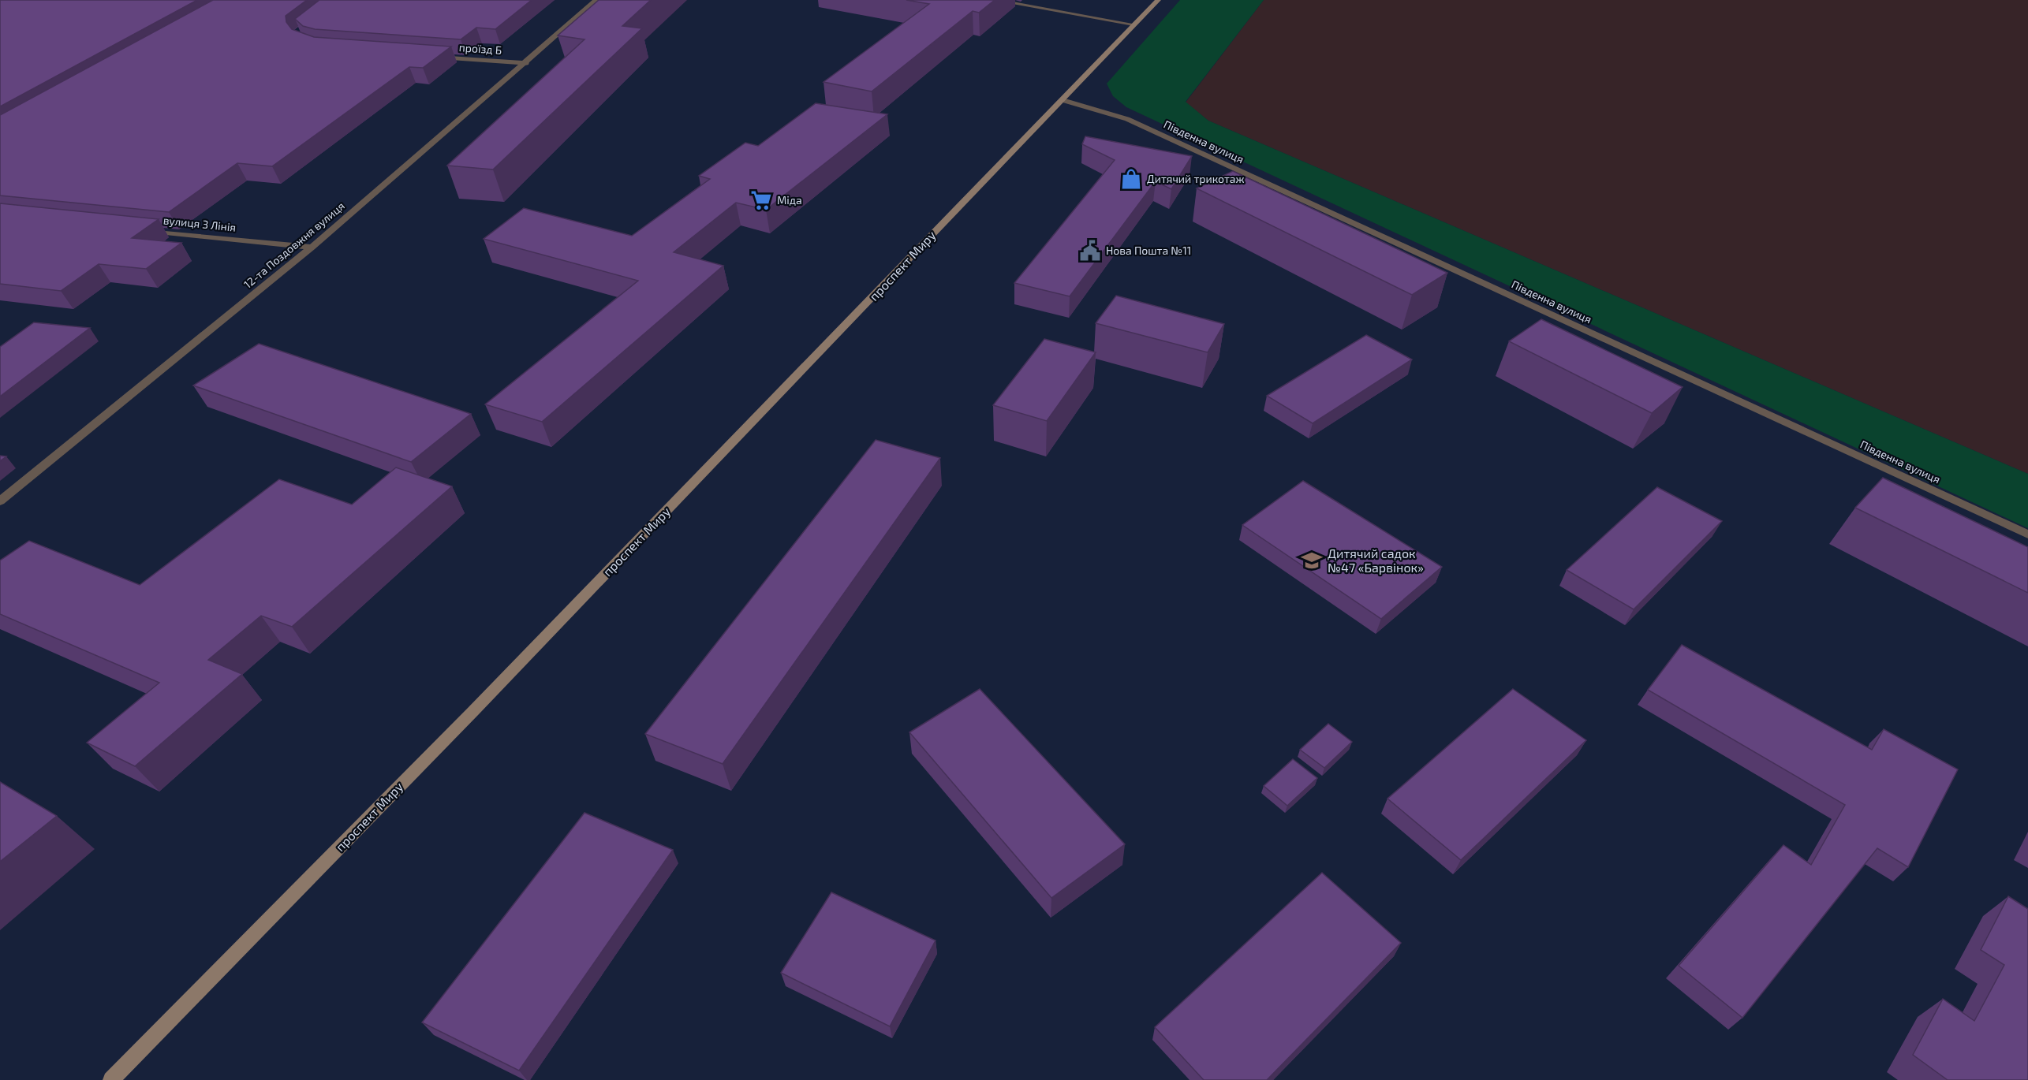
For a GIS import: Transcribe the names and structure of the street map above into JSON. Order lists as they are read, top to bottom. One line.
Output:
{"streets":{"main road":["проспект Миру"],"street":["проїзд Б","Південна вулиця","вулиця 3 Лінія","12-та Поздовжня вулиця"]},"crossings":[["проїзд Б","12-та Поздовжня вулиця"],["Південна вулиця","проспект Миру"],["вулиця 3 Лінія","12-та Поздовжня вулиця"]],"places":{"shop":["Дитячий трикотаж"],"supermarket":["Міда"],"public building":["Нова Пошта №11"],"school or university":["Дитячий садок №47 «Барвінок»"]}}
